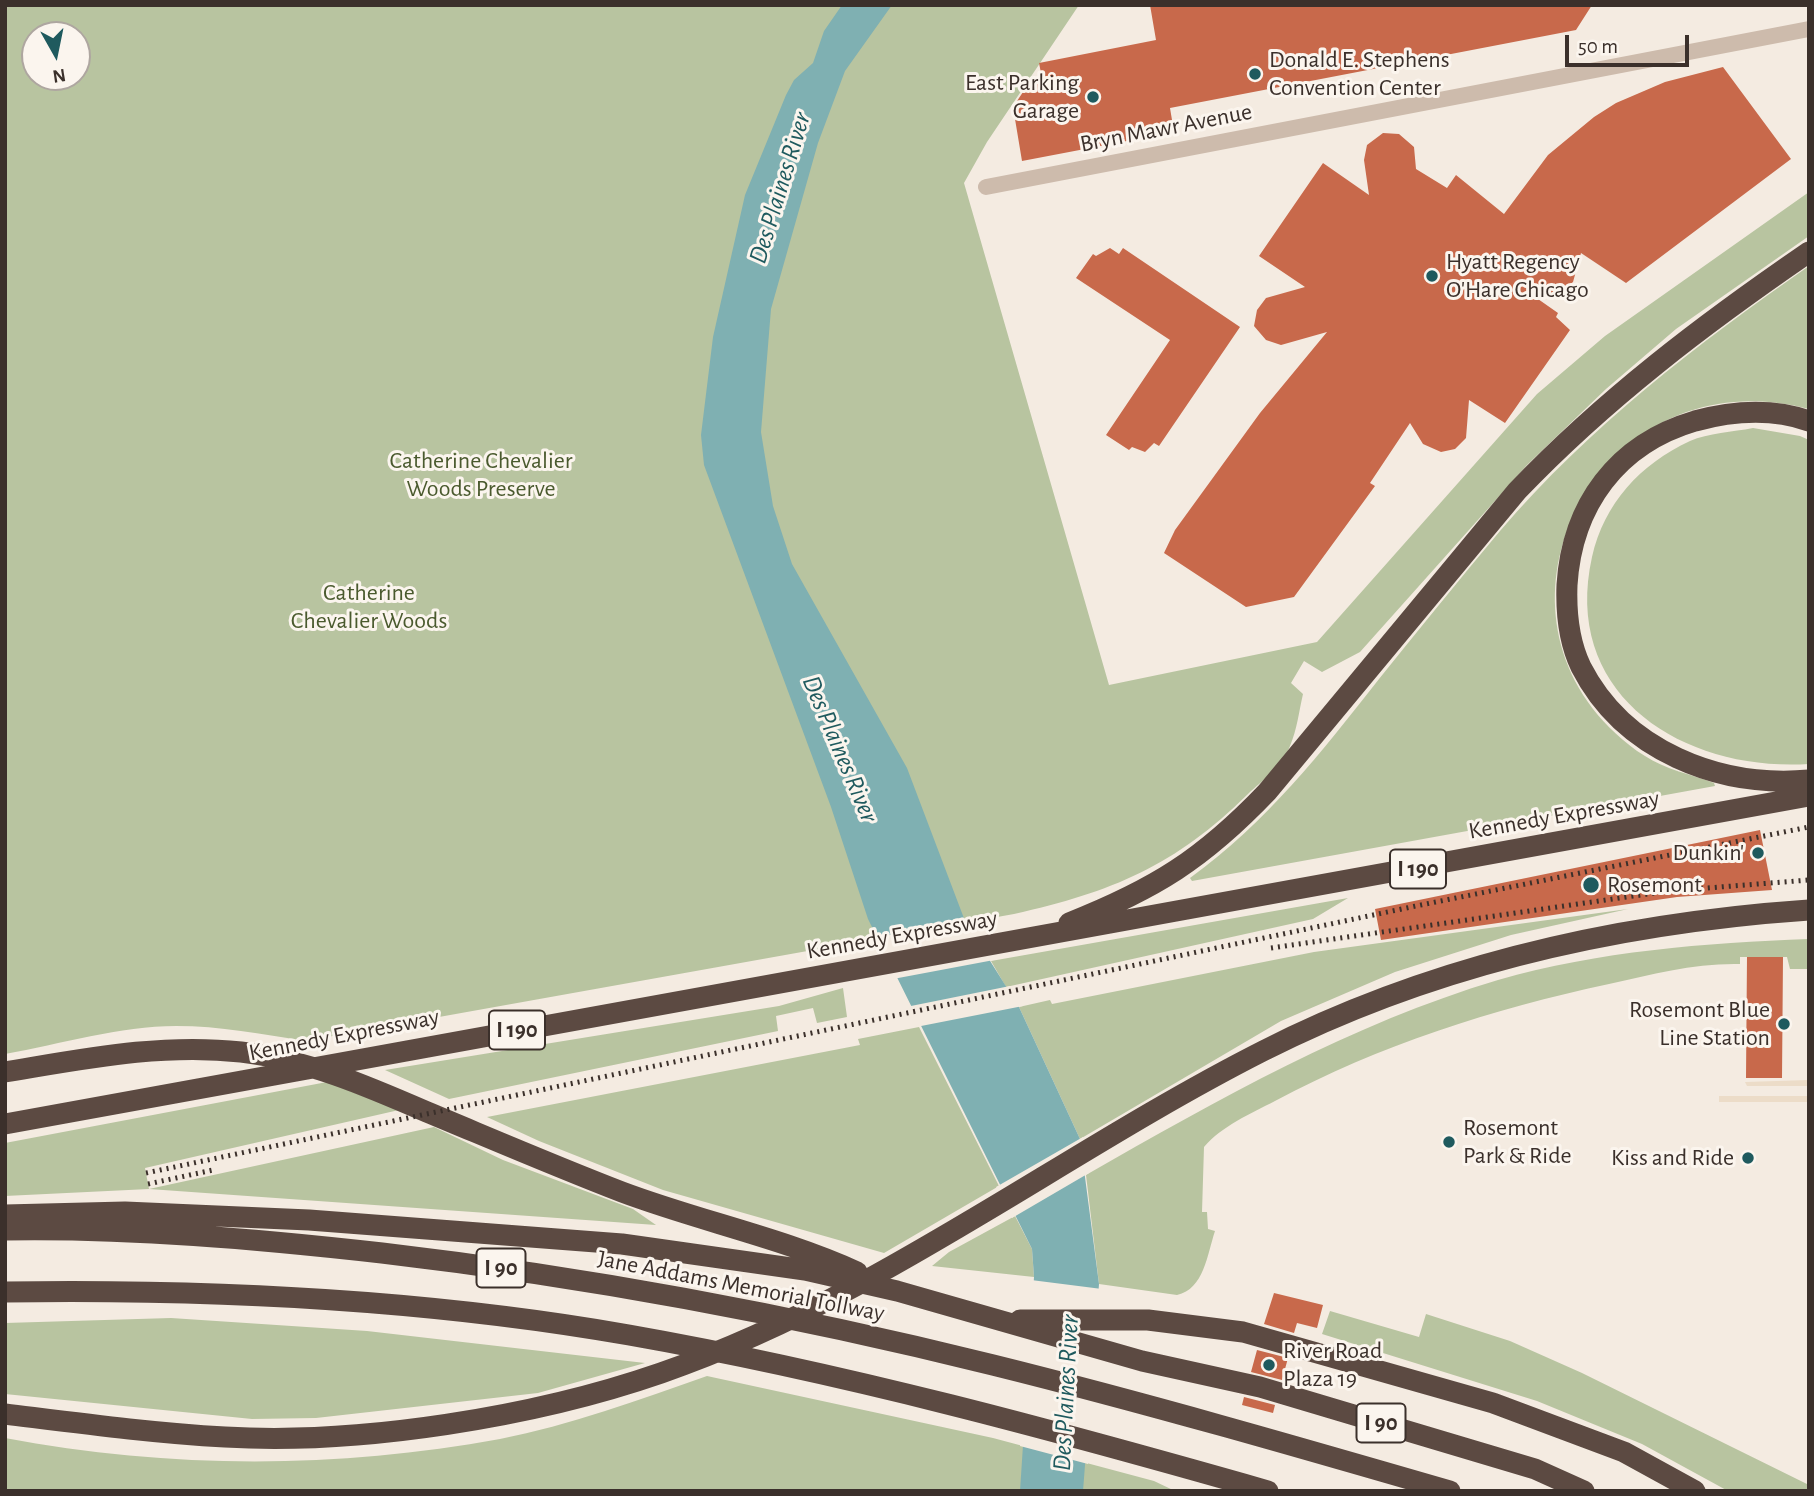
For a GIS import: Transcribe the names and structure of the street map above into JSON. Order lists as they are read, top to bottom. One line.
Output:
{"streets":{"highway":["Kennedy Expressway","I 190","I 90","Jane Addams Memorial Tollway"],"street":["Bryn Mawr Avenue"]},"crossings":[["I 90","Jane Addams Memorial Tollway"]],"water":["Des Plaines River"],"parks":["Catherine Chevalier Woods Preserve","Catherine Chevalier Woods"],"places":["Donald E. Stephens Convention Center","East Parking Garage","Hyatt Regency O'Hare Chicago","Dunkin'","Rosemont","Rosemont Blue Line Station","Rosemont Park & Ride","Kiss and Ride","River Road Plaza 19"],"scale_bar":"50 m","north":"bottom"}
